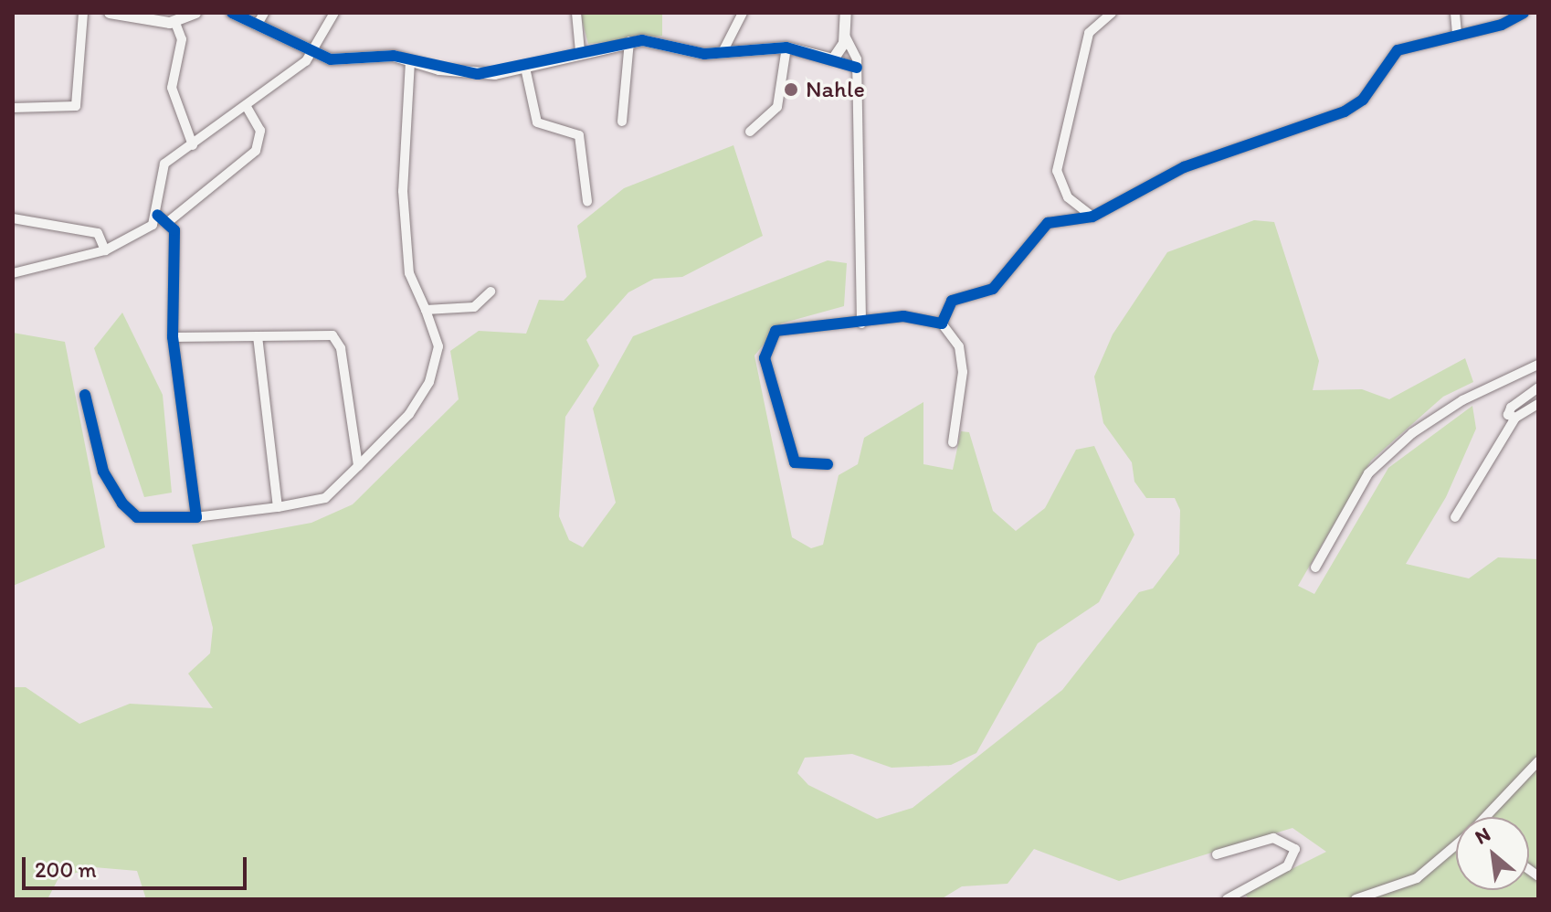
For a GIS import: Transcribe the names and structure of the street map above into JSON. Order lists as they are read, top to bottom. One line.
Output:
{"places":["Nahle"],"scale_bar":"200 m","north":"top left"}
